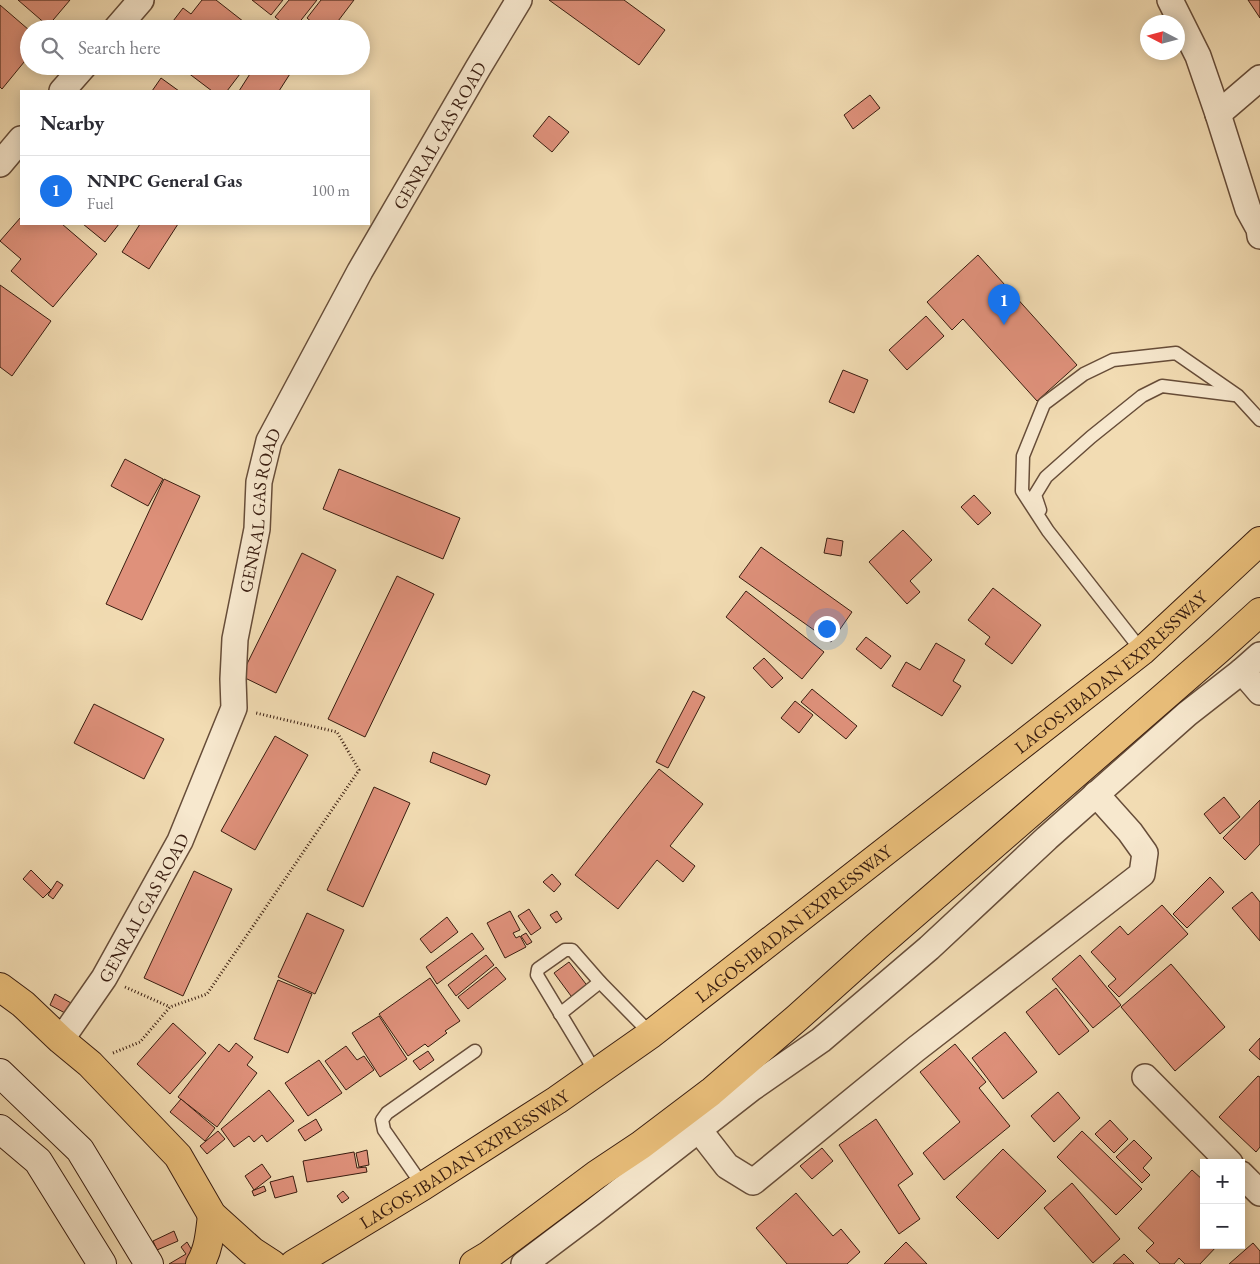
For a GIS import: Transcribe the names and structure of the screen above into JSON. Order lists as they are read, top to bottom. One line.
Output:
{"streets":{"highway":["LAGOS-IBADAN EXPRESSWAY"],"street":["GENRAL GAS ROAD"]},"north":"left","page":{"search":"Search here","heading":"Nearby","list":[{"mark":"1","name":"NNPC General Gas","note":"Fuel","value":"100 m"}],"pins":"1","map_buttons":["+","−"]}}
